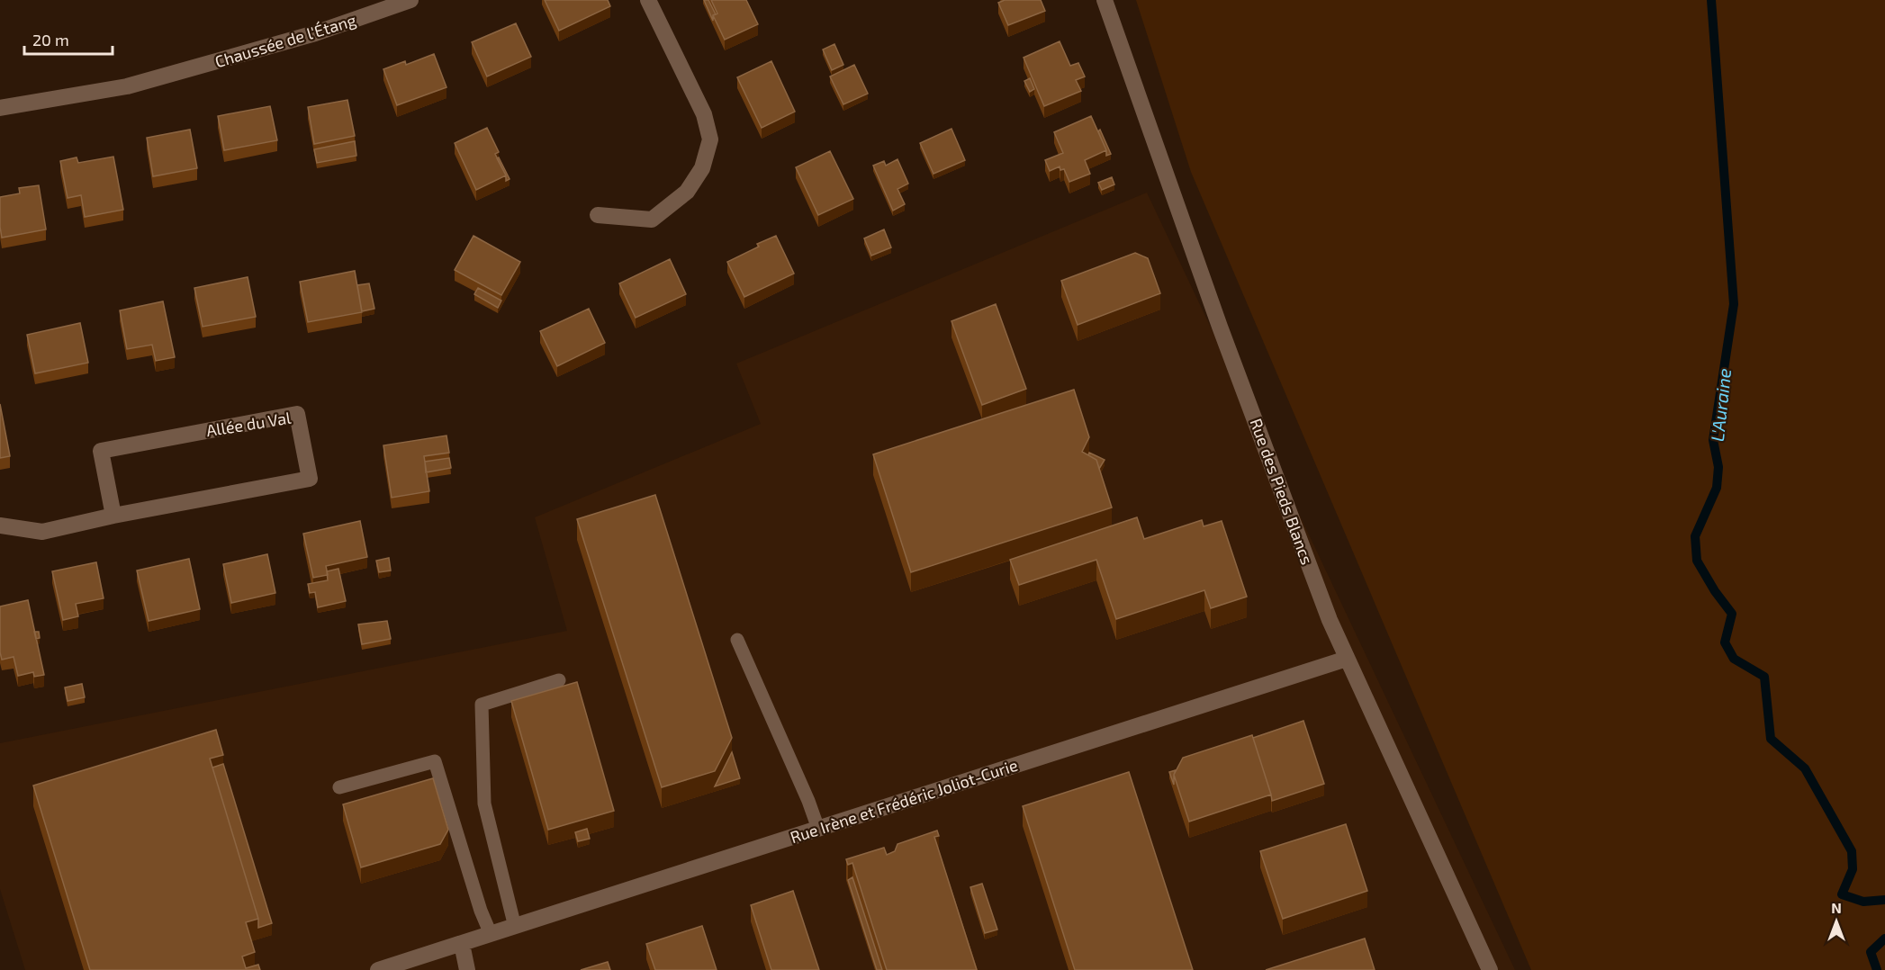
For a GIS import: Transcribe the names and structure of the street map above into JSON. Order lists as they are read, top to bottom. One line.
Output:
{"streets":{"street":["Chaussée de l'Étang","Allée du Val","Rue des Pieds Blancs","Rue Irène et Frédéric Joliot-Curie"]},"crossings":[["Rue des Pieds Blancs","Rue Irène et Frédéric Joliot-Curie"]],"water":["L'Auraine"],"scale_bar":"20 m","north":"top"}
